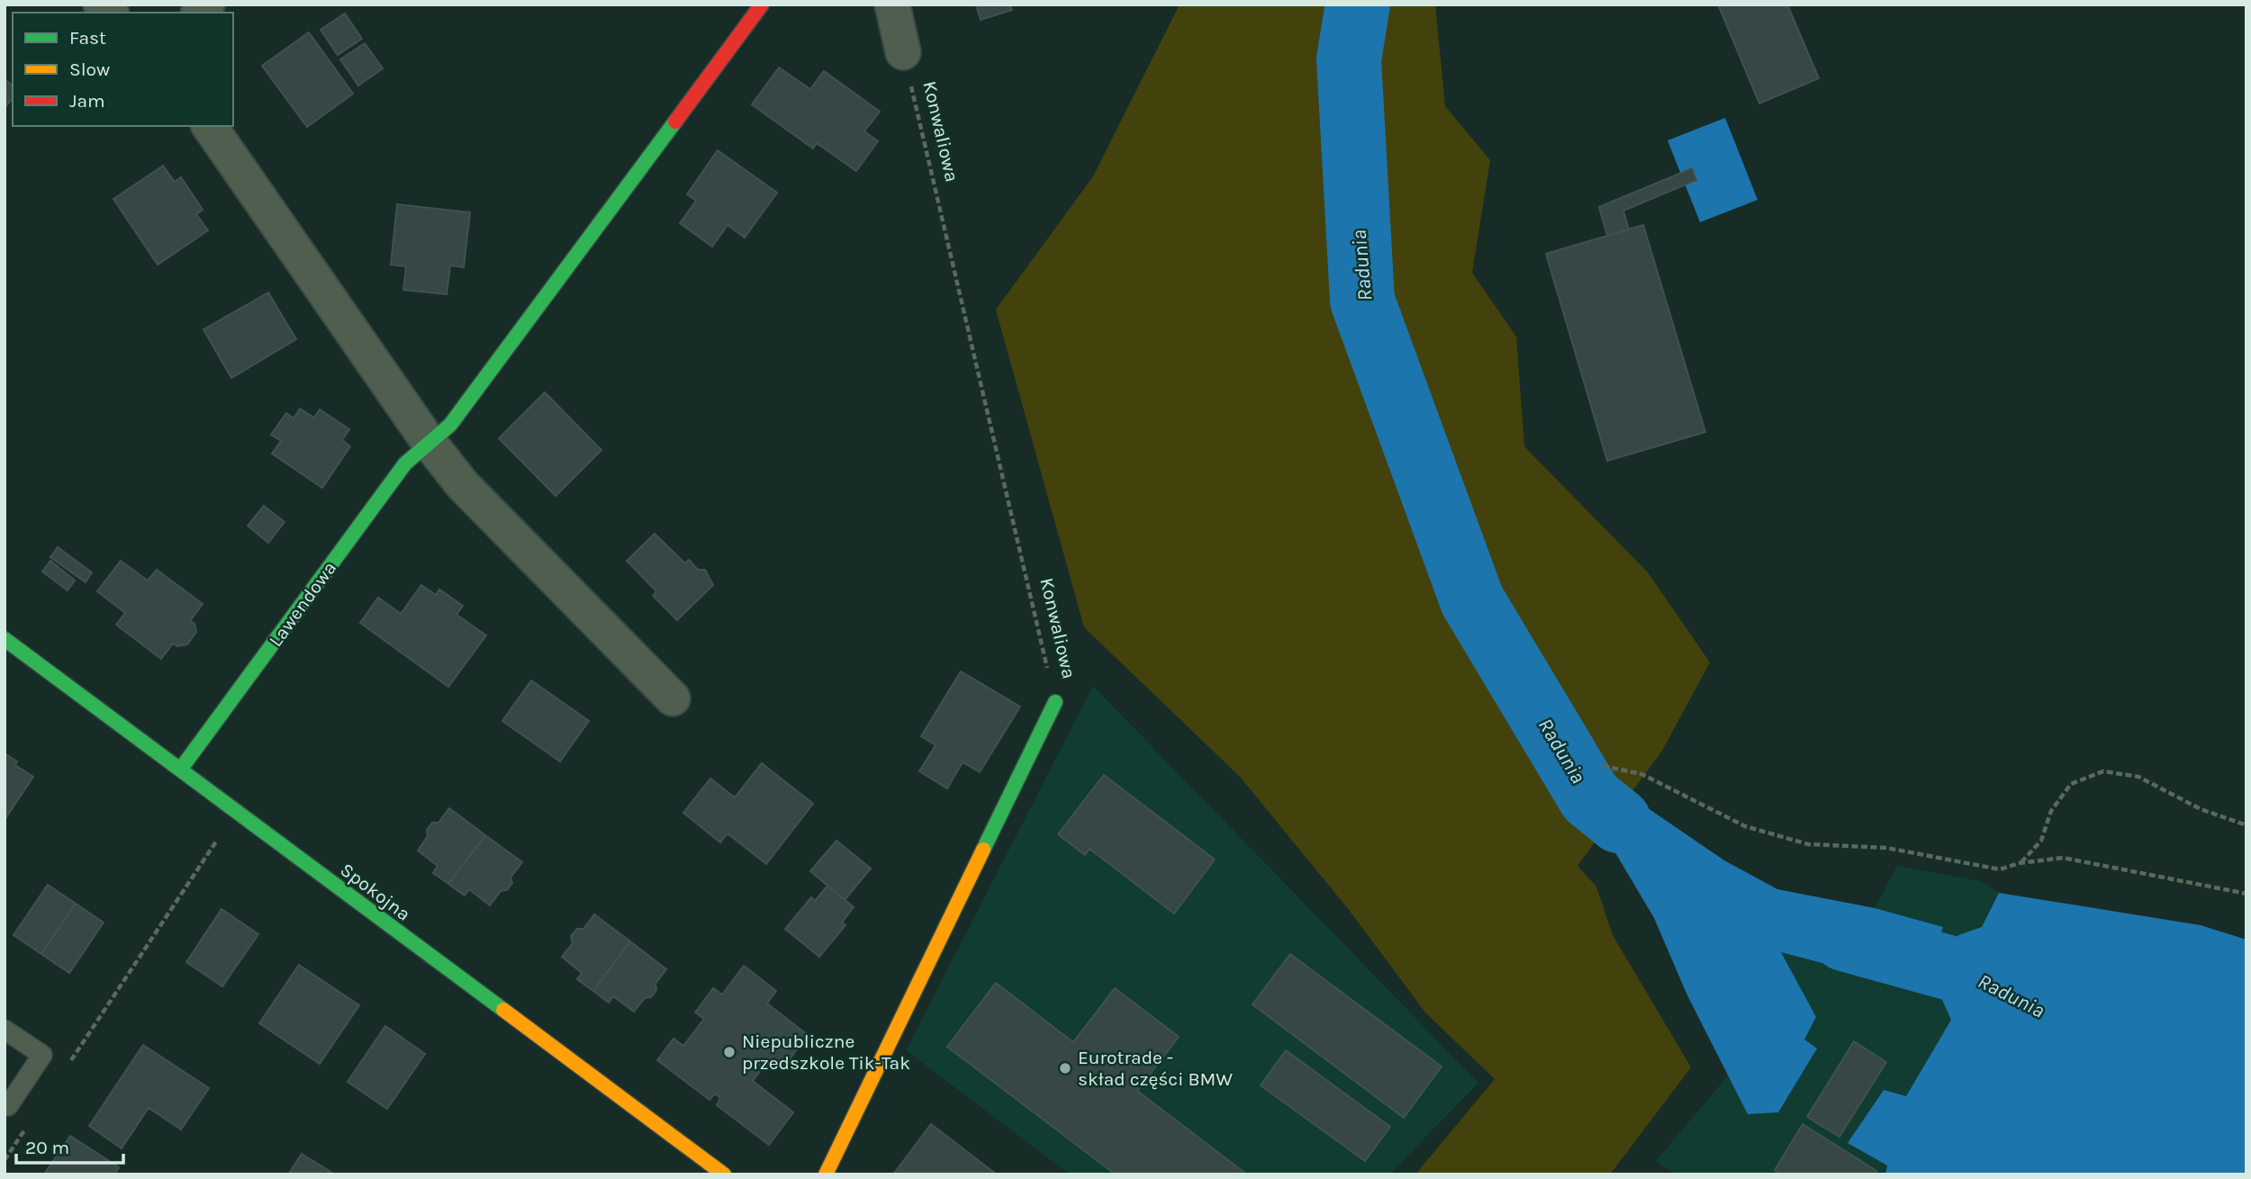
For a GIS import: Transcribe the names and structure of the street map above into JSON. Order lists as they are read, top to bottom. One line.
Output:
{"streets":{"street":["Konwaliowa","Lawendowa","Spokojna"]},"crossings":[["Lawendowa","Spokojna"]],"water":["Radunia"],"places":["Niepubliczne przedszkole Tik-Tak","Eurotrade - skład części BMW"],"legend":["Fast","Slow","Jam"],"scale_bar":"20 m"}
